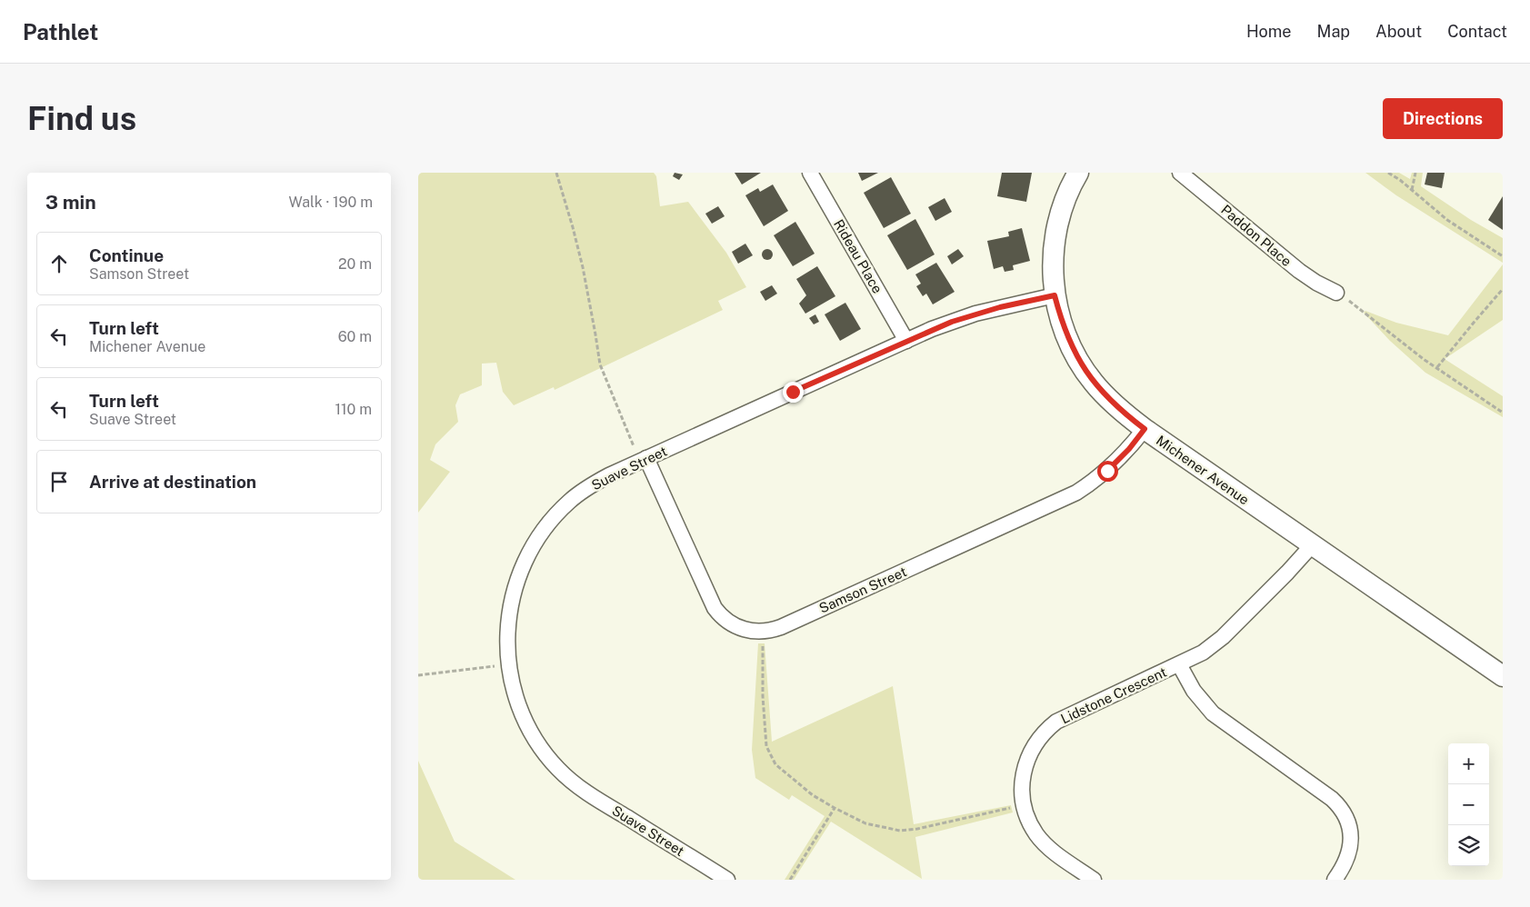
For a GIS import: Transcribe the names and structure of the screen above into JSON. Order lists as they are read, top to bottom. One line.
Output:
{"streets":{"street":["Paddon Place","Rideau Place","Suave Street","Michener Avenue","Samson Street","Lidstone Crescent"]},"crossings":[["Rideau Place","Suave Street"],["Suave Street","Michener Avenue"],["Suave Street","Samson Street"],["Michener Avenue","Samson Street"],["Michener Avenue","Lidstone Crescent"]],"page":{"header":"Pathlet","nav":["Home","Map","About","Contact"],"buttons":"Directions","title":"Find us","heading":["3 min","Walk · 190 m"],"list":[["Continue","Samson Street","20 m"],["Turn left","Michener Avenue","60 m"],["Turn left","Suave Street","110 m"],"Arrive at destination"],"map_buttons":["+","−"]}}
